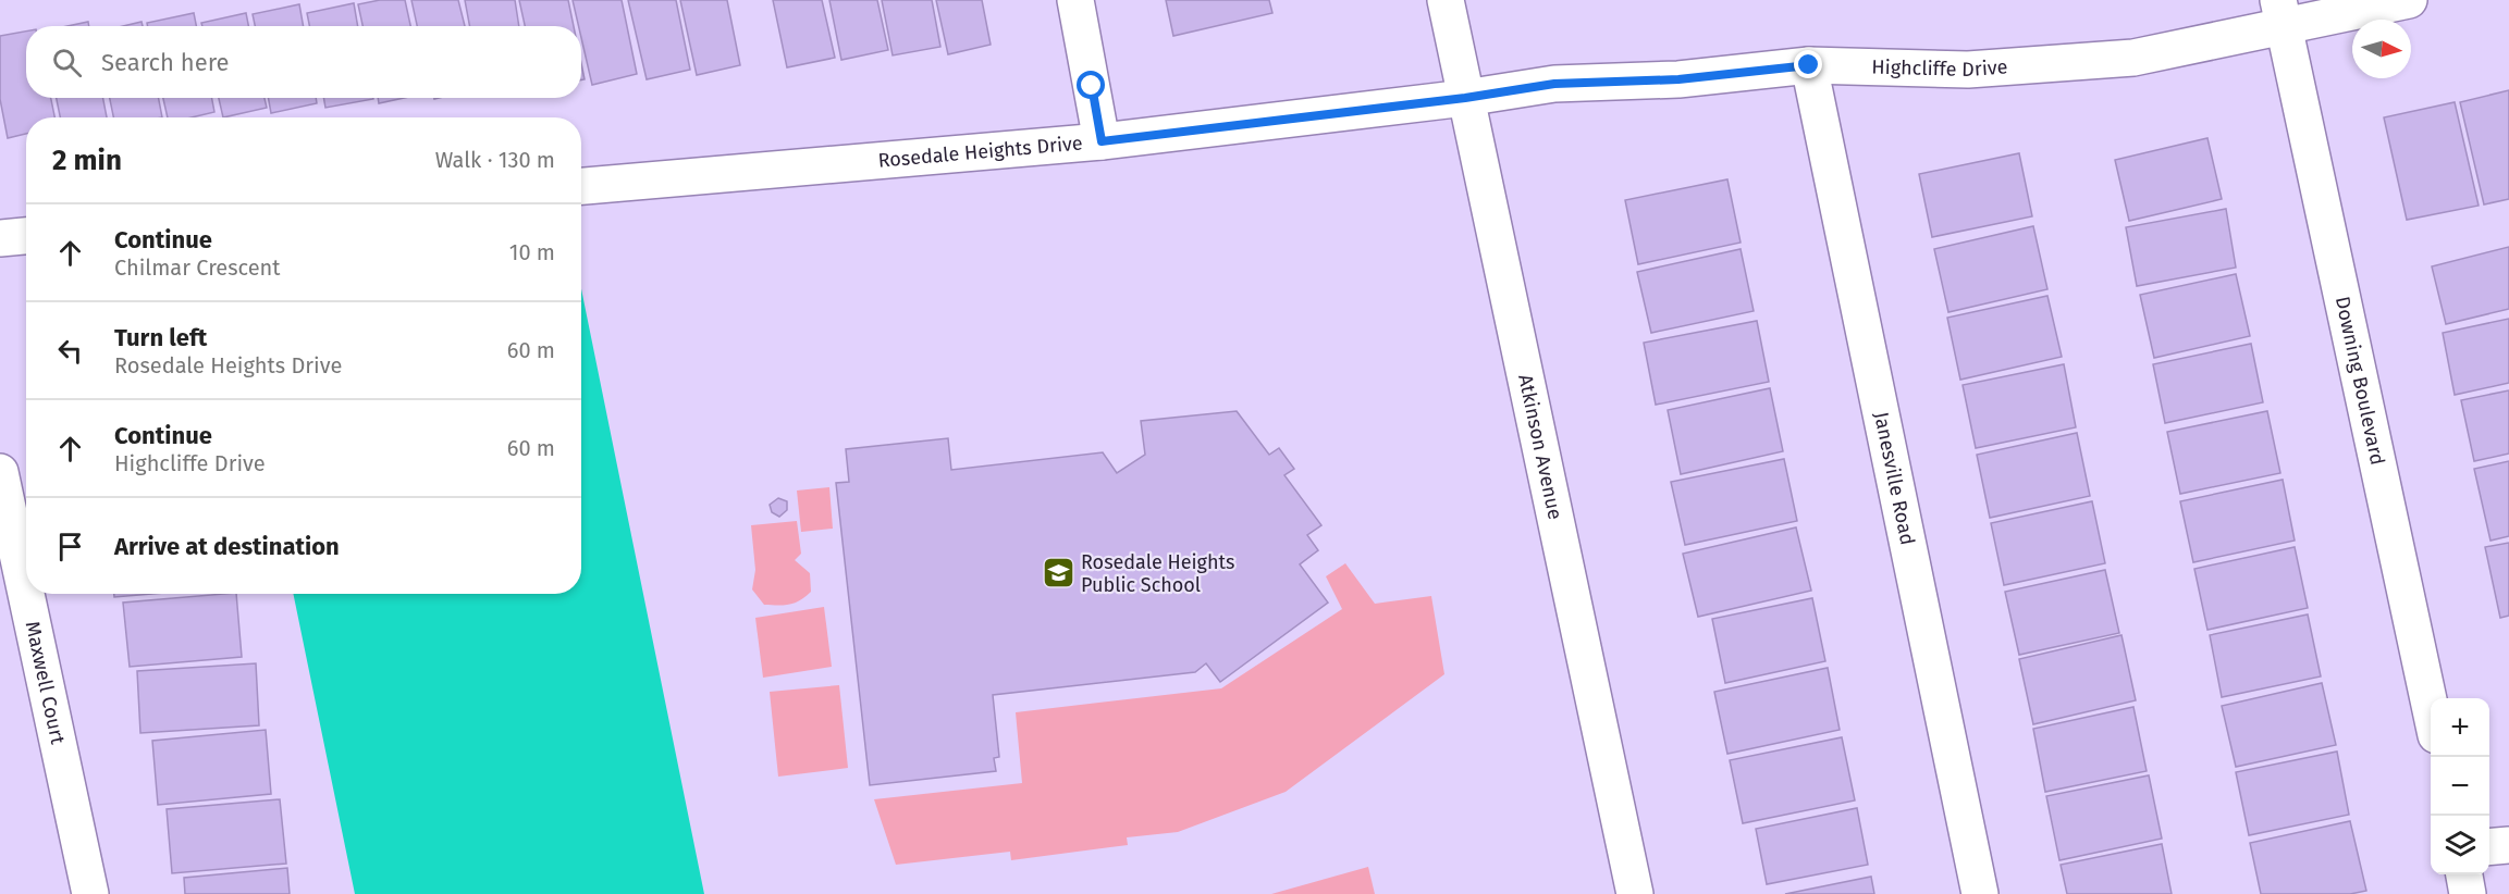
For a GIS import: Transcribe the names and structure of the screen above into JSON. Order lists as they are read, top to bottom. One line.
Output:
{"streets":{"street":["Highcliffe Drive","Rosedale Heights Drive","Downing Boulevard","Atkinson Avenue","Janesville Road","Maxwell Court"]},"crossings":[["Highcliffe Drive","Rosedale Heights Drive"],["Highcliffe Drive","Downing Boulevard"],["Highcliffe Drive","Atkinson Avenue"],["Highcliffe Drive","Janesville Road"],["Rosedale Heights Drive","Atkinson Avenue"]],"places":{"school or university":["Rosedale Heights Public School"]},"north":"right","page":{"search":"Search here","heading":["2 min","Walk · 130 m"],"list":[["Continue","Chilmar Crescent","10 m"],["Turn left","Rosedale Heights Drive","60 m"],["Continue","Highcliffe Drive","60 m"],"Arrive at destination"],"map_buttons":["+","−"]}}
